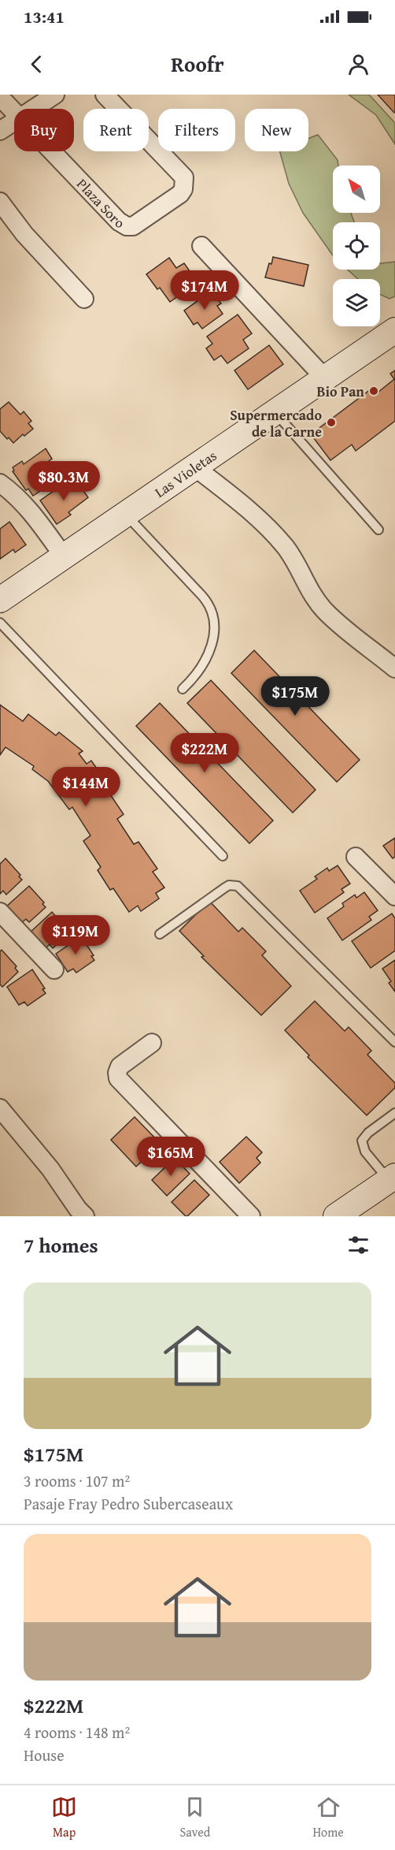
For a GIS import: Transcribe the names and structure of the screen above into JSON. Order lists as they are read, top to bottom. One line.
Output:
{"streets":{"street":["Plaza Soro","Las Violetas"]},"places":["Bio Pan","Supermercado de la Carne"],"north":"top left","page":{"status":"13:41","header":"Roofr","chip":["Buy","Rent","Filters","New"],"price":["$174M","$80.3M","$175M","$222M","$144M","$119M","$165M"],"heading":"7 homes","list":[{"name":"$175M","note":"3 rooms · 107 m² · Pasaje Fray Pedro Subercaseaux"},{"name":"$222M","note":"4 rooms · 148 m² · House"}],"tabs":["Map","Saved","Home"]}}
